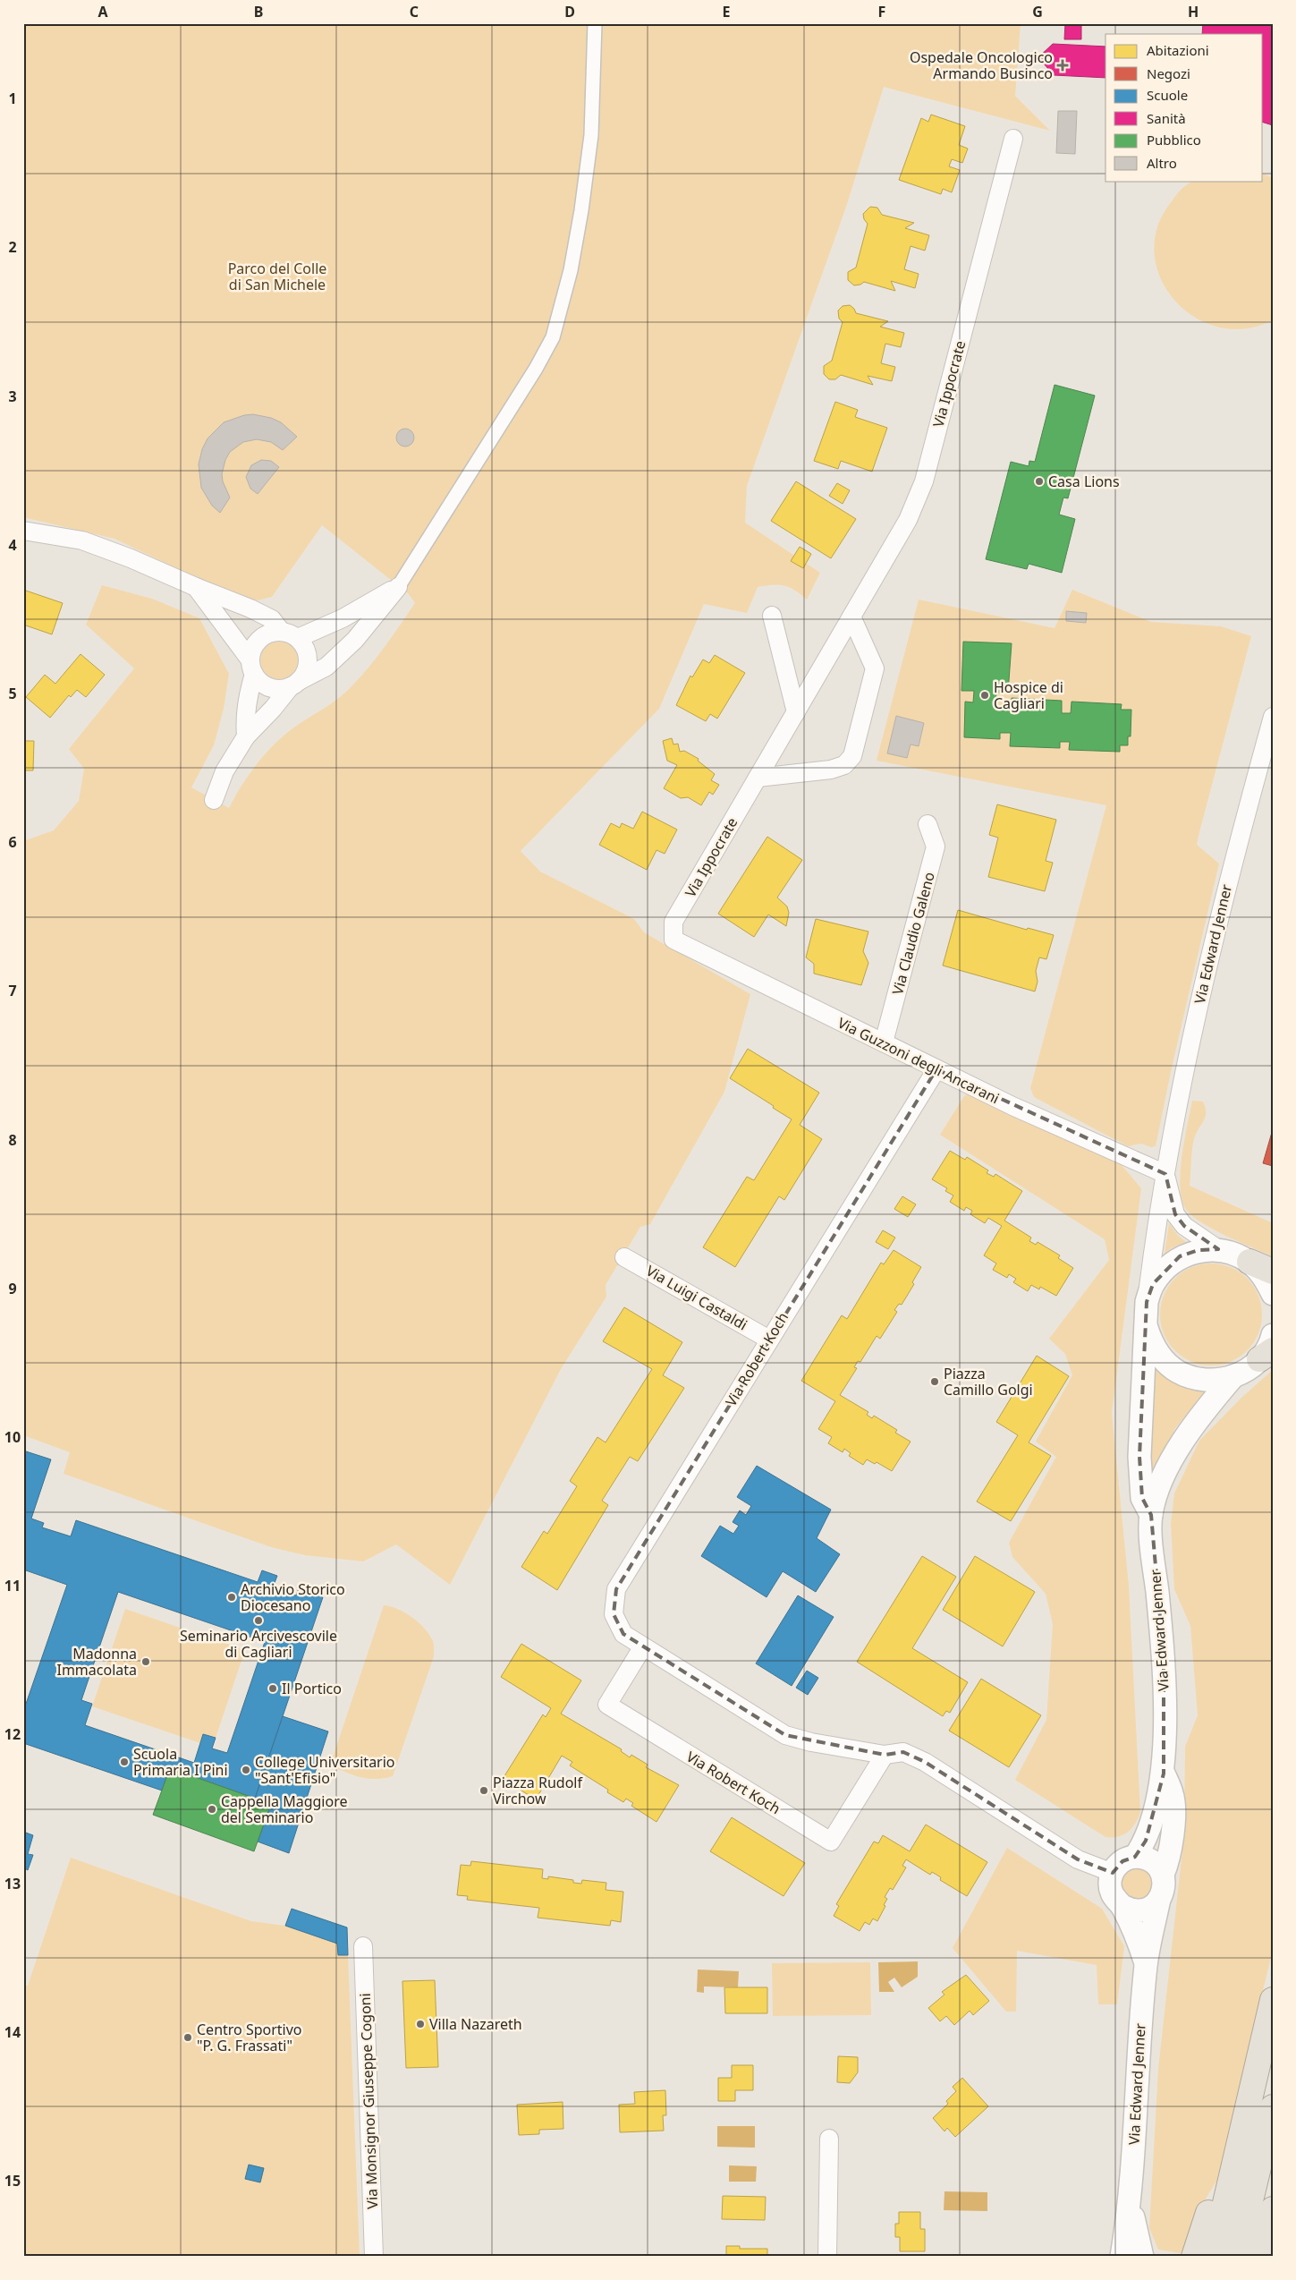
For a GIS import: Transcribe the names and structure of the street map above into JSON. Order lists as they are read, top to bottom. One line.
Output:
{"streets":{"street":["Via Ippocrate","Via Claudio Galeno","Via Edward Jenner","Via Guzzoni degli Ancarani","Via Luigi Castaldi","Via Robert Koch","Via Monsignor Giuseppe Cogoni"]},"crossings":[["Via Ippocrate","Via Guzzoni degli Ancarani"],["Via Claudio Galeno","Via Guzzoni degli Ancarani"],["Via Edward Jenner","Via Guzzoni degli Ancarani"],["Via Edward Jenner","Via Robert Koch"],["Via Guzzoni degli Ancarani","Via Robert Koch"],["Via Luigi Castaldi","Via Robert Koch"]],"parks":["Parco del Colle di San Michele"],"places":{"health":["Ospedale Oncologico Armando Businco"],"other":["Casa Lions","Hospice di Cagliari","Piazza Camillo Golgi","Archivio Storico Diocesano","Seminario Arcivescovile di Cagliari","Madonna Immacolata","Il Portico","Scuola Primaria I Pini","College Universitario \"Sant'Efisio\"","Piazza Rudolf Virchow","Cappella Maggiore del Seminario","Villa Nazareth","Centro Sportivo \"P. G. Frassati\""]},"legend":["Abitazioni","Negozi","Scuole","Sanità","Pubblico","Altro"],"grid":{"columns":["A","B","C","D","E","F","G","H"],"rows":["1","2","3","4","5","6","7","8","9","10","11","12","13","14","15"]}}
